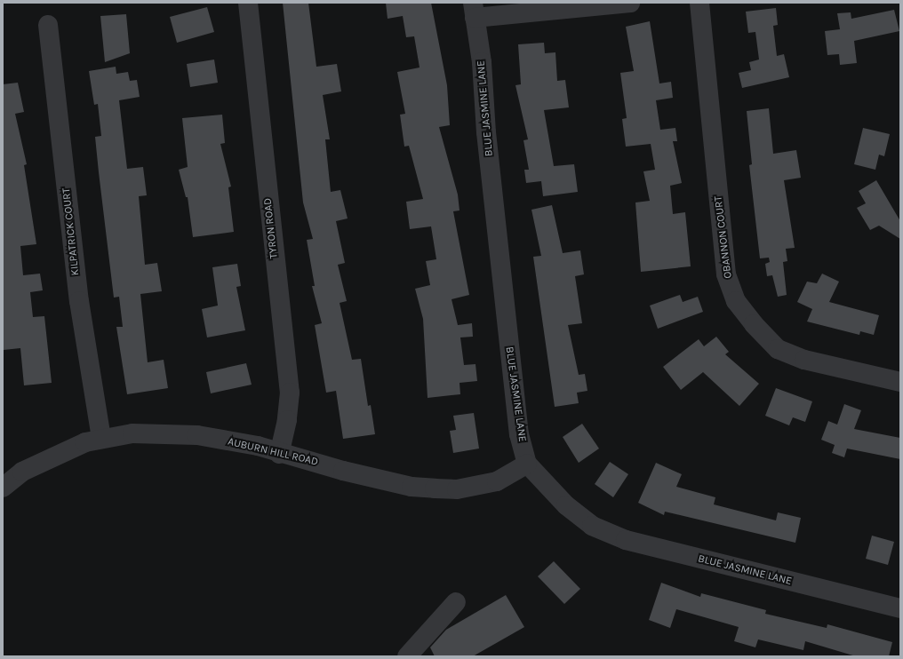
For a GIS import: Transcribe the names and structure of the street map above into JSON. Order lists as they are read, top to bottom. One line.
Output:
{"streets":{"street":["BLUE JASMINE LANE","TYRON ROAD","KILPATRICK COURT","OBANNON COURT","AUBURN HILL ROAD"]},"crossings":[["BLUE JASMINE LANE","AUBURN HILL ROAD"],["TYRON ROAD","AUBURN HILL ROAD"],["KILPATRICK COURT","AUBURN HILL ROAD"]]}
